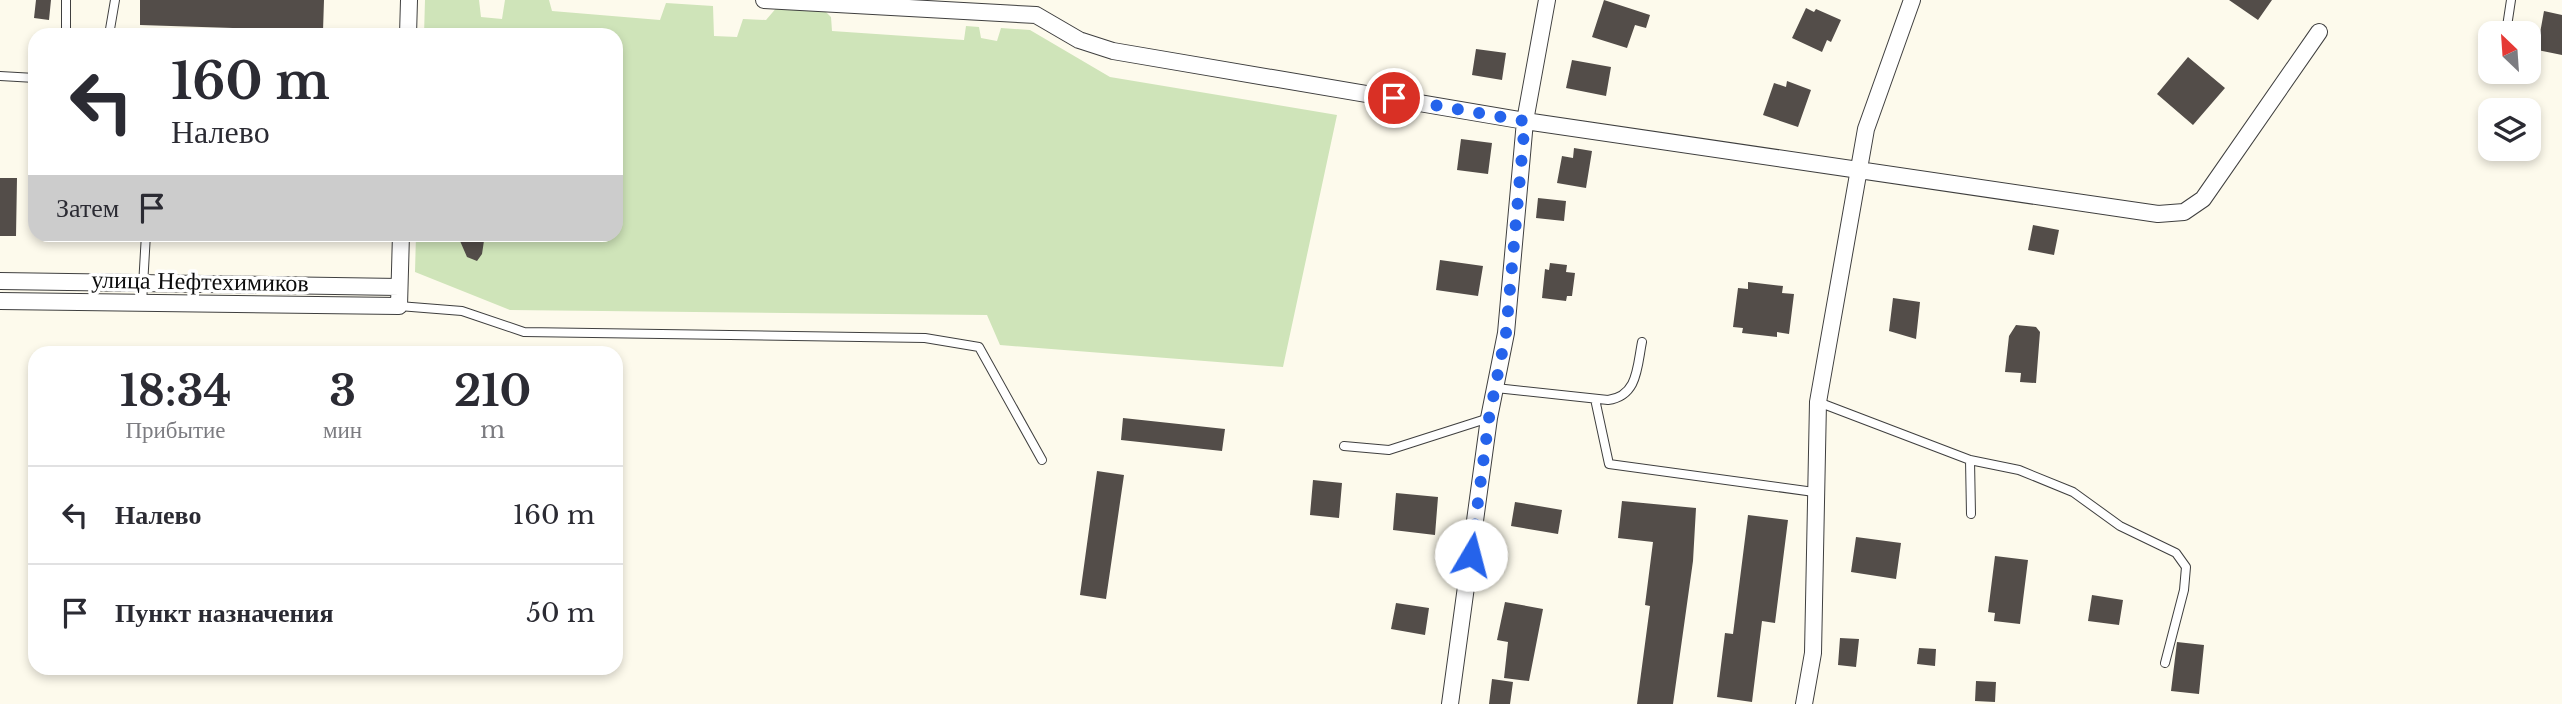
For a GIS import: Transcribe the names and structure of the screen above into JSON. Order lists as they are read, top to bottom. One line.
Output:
{"streets":{"street":["улица Нефтехимиков"]},"north":"top left","page":{"turn":["160 m","Налево"],"then":"Затем","eta":["18:34","Прибытие","3","мин","210","m"],"list":[{"name":"Налево","value":"160 m"},{"name":"Пункт назначения","value":"50 m"}]}}
